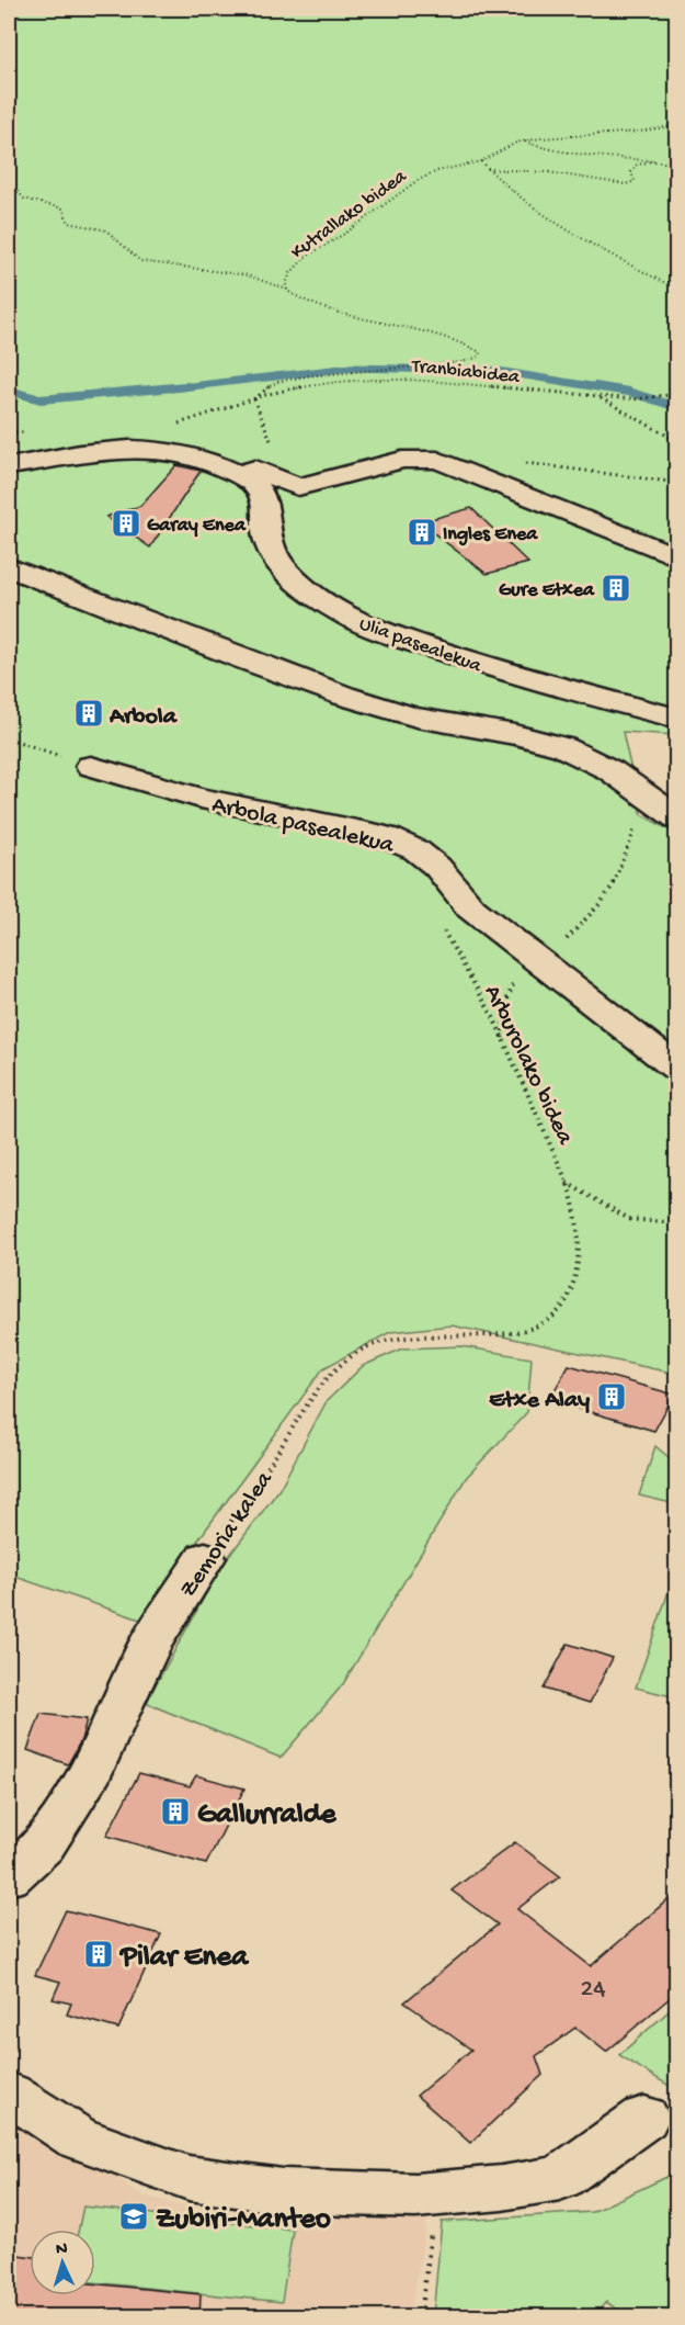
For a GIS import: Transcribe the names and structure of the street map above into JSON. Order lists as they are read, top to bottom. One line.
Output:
{"streets":{"street":["Ulia pasealekua","Arbola pasealekua","Zemoria kalea"],"path":["Kutrallako bidea","Tranbiabidea","Arburolako bidea"]},"crossings":[["Kutrallako bidea","Tranbiabidea"],["Arburolako bidea","Zemoria kalea"]],"places":{"building":["Garay Enea","Ingles Enea","Gure Etxea","Arbola","Etxe Alay","Gallurralde","Pilar Enea"],"school or university":["Zubiri-Manteo"]},"house_numbers":["24"],"north":"top"}
